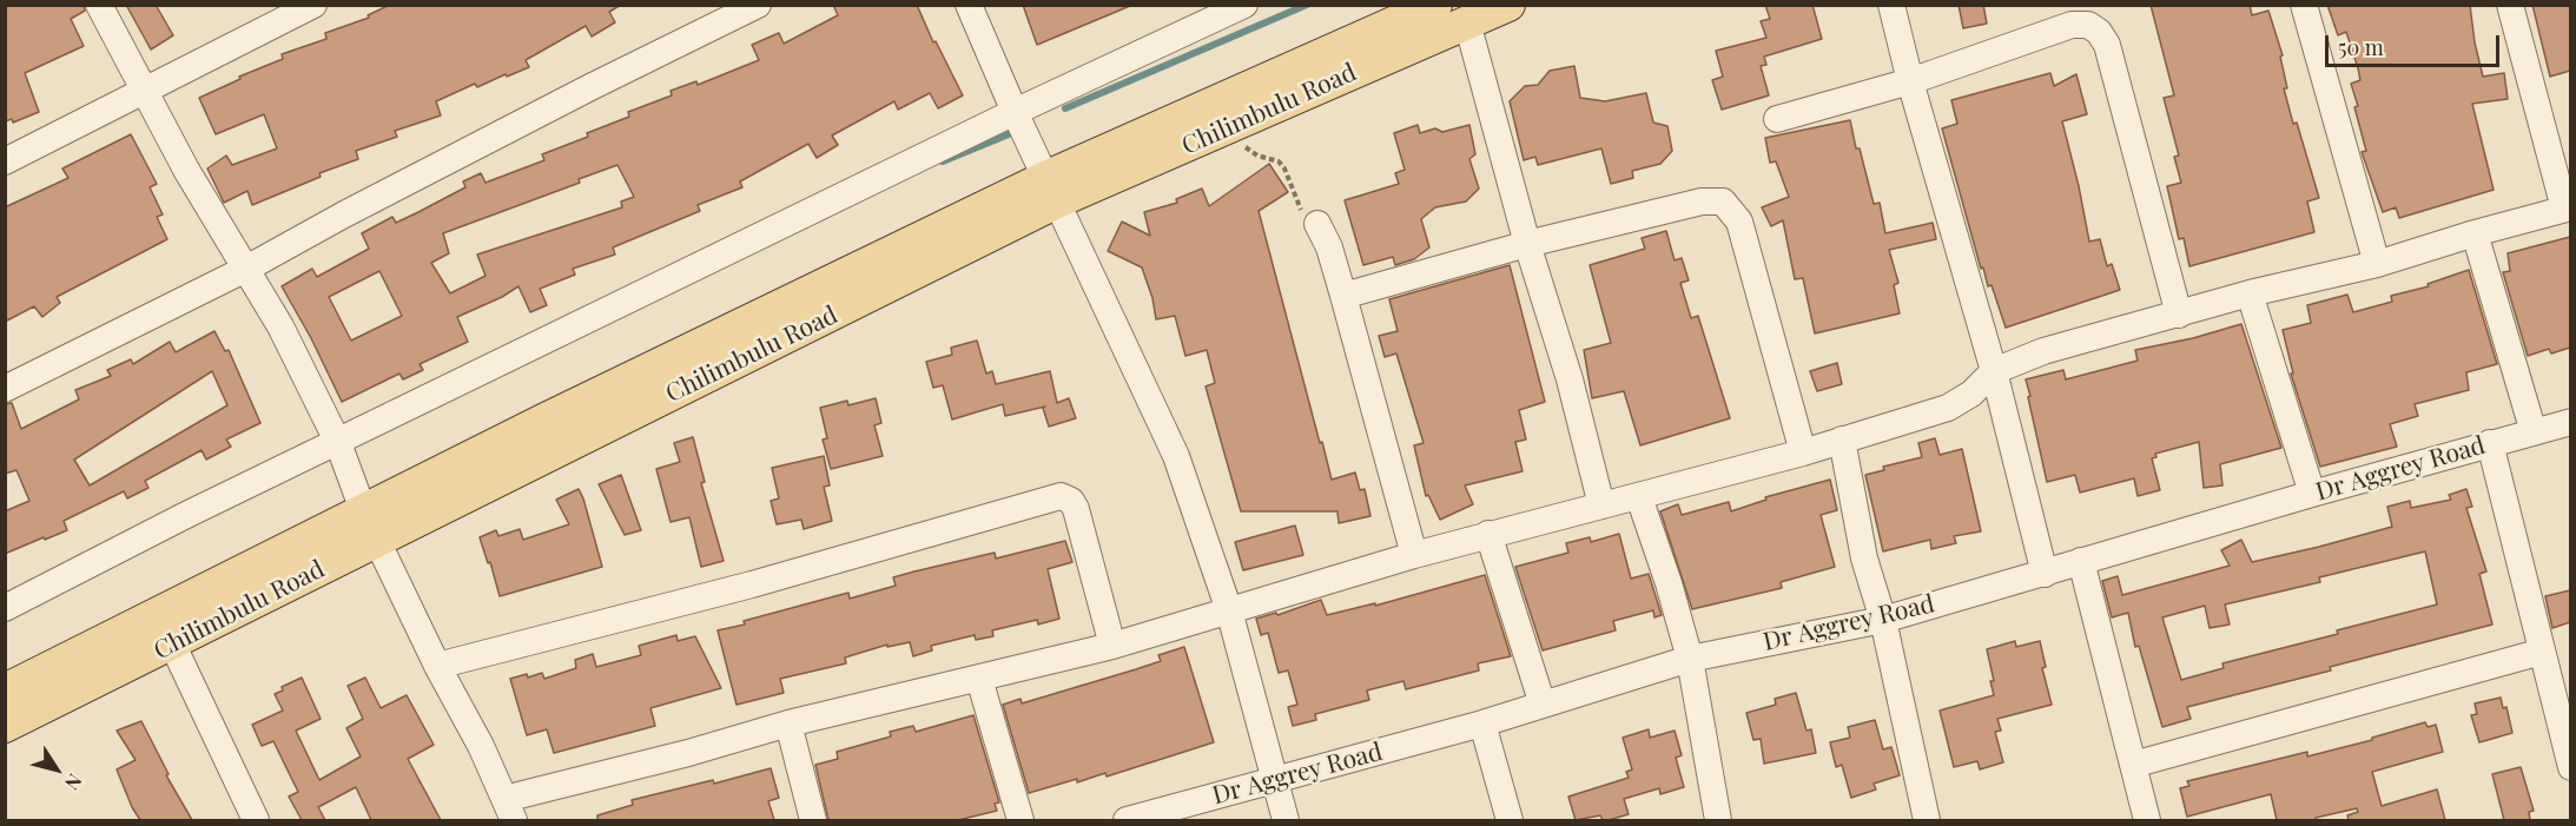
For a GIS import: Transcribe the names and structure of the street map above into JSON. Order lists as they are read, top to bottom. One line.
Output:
{"streets":{"main road":["Chilimbulu Road"],"street":["Dr Aggrey Road"]},"scale_bar":"50 m","north":"bottom right"}
